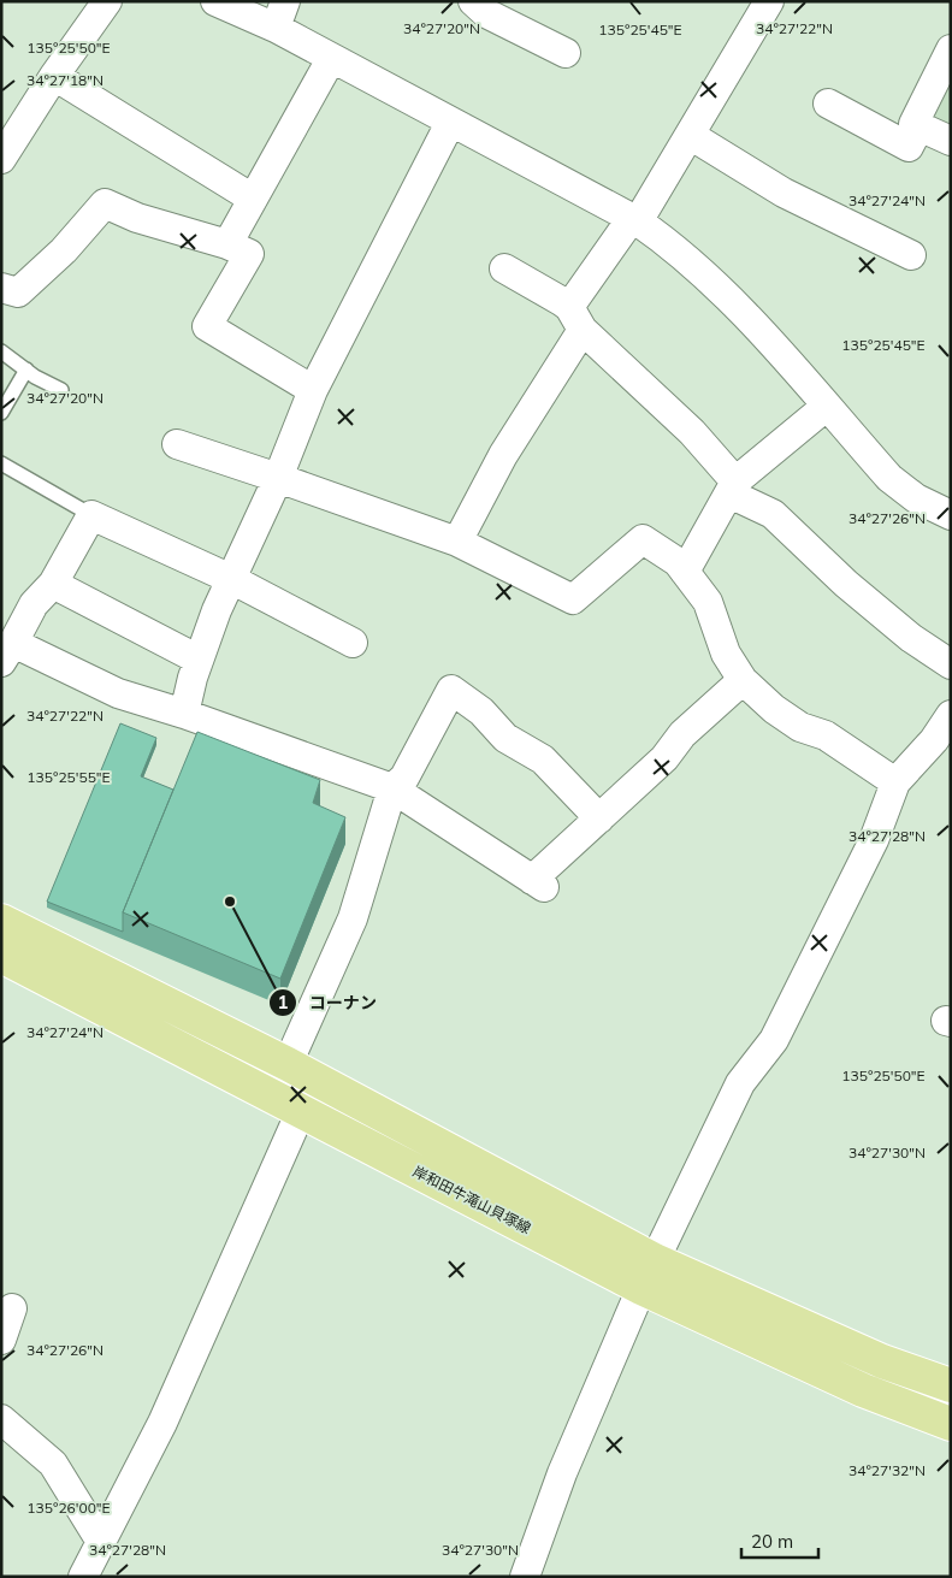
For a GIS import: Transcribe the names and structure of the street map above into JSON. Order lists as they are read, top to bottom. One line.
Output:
{"streets":{"main road":["岸和田牛滝山貝塚線"]},"places":["コーナン"],"scale_bar":"20 m","coordinates":["34°27'20\"N","34°27'22\"N","135°25'45\"E","135°25'50\"E","34°27'18\"N","34°27'24\"N","34°27'26\"N","135°25'55\"E","34°27'28\"N","34°27'30\"N","34°27'32\"N","135°26'00\"E"]}
